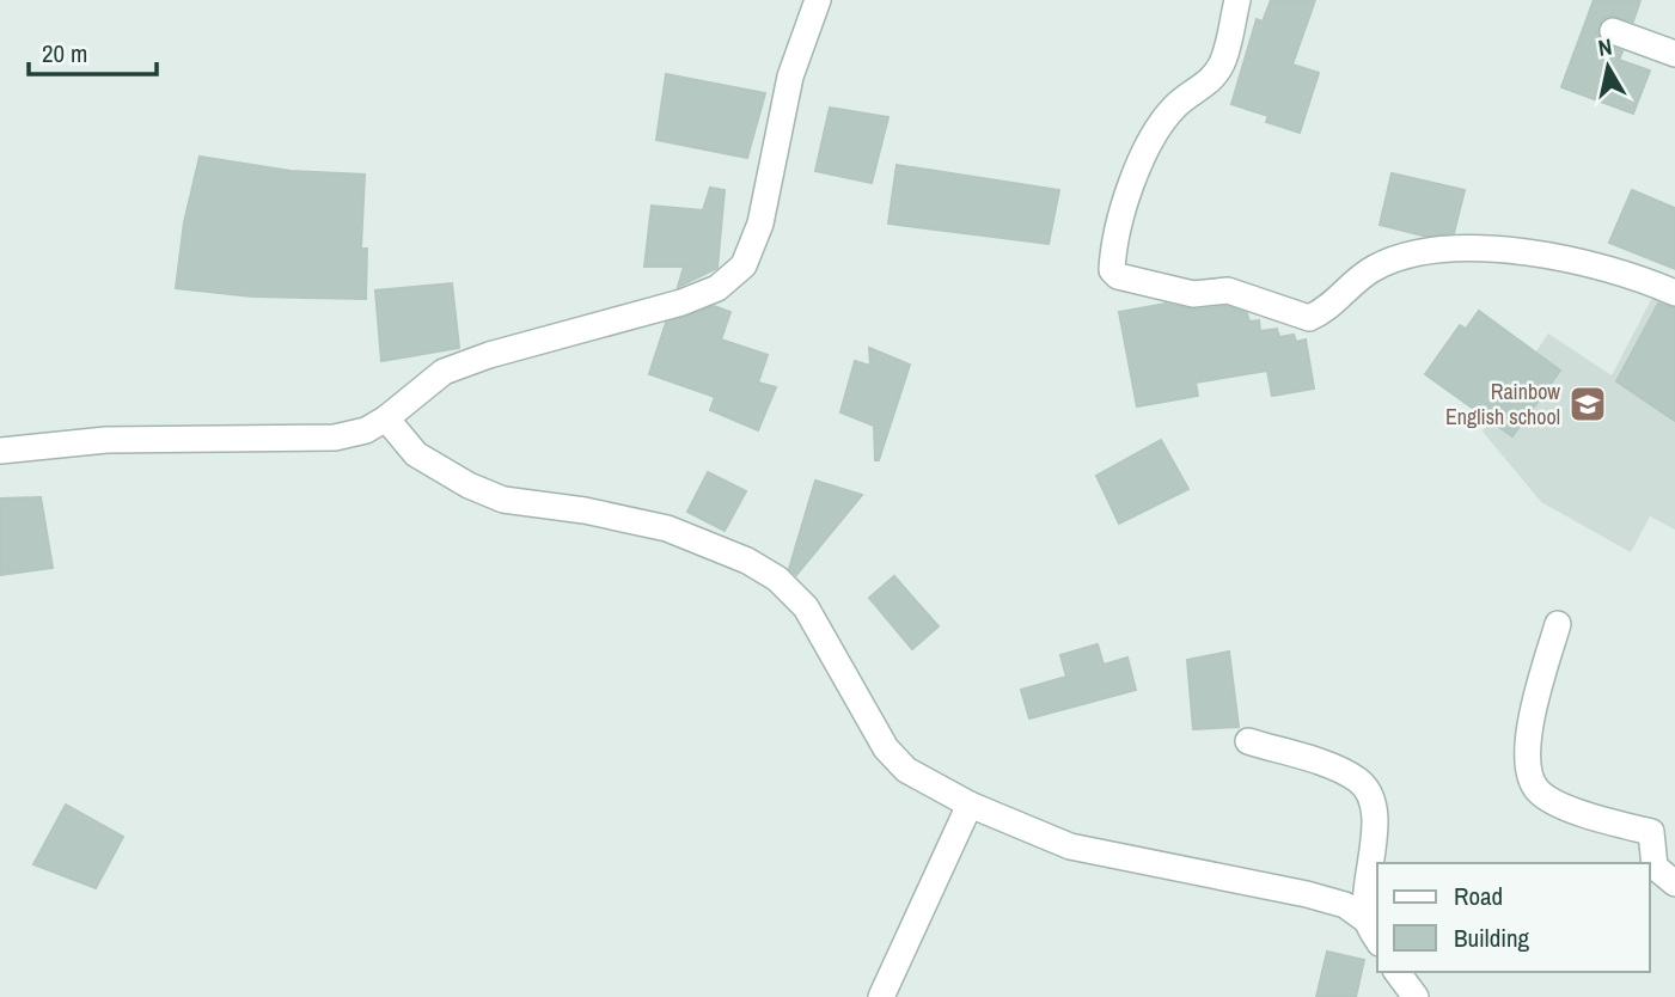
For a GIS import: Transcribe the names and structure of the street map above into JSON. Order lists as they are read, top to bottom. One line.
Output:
{"places":{"school or university":["Rainbow English school"]},"legend":["Road","Building"],"scale_bar":"20 m","north":"top"}
